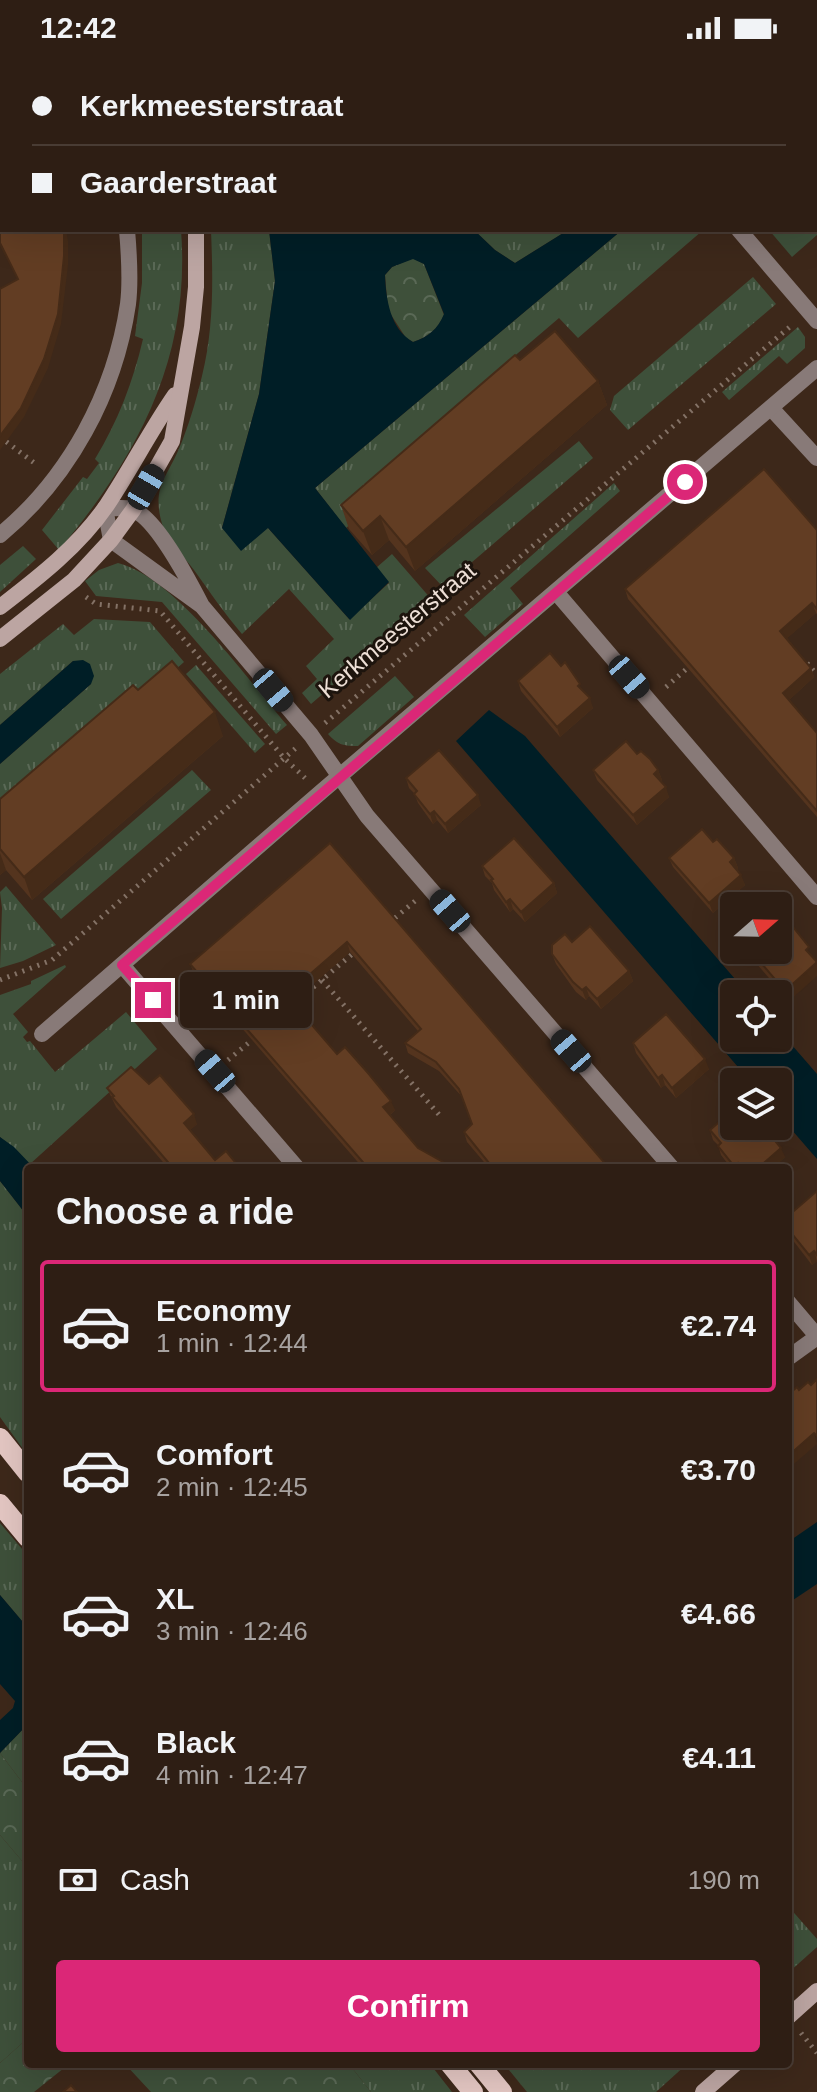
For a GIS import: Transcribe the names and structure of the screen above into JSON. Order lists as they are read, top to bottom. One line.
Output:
{"streets":{"path":["Kerkmeesterstraat"]},"north":"right","page":{"status":"12:42","banner":["Kerkmeesterstraat","Gaarderstraat"],"bubble":"1 min","heading":"Choose a ride","list":[{"name":"Economy","note":"1 min · 12:44","value":"€2.74"},{"name":"Comfort","note":"2 min · 12:45","value":"€3.70"},{"name":"XL","note":"3 min · 12:46","value":"€4.66"},{"name":"Black","note":"4 min · 12:47","value":"€4.11"}],"pay":["Cash","190 m"],"buttons":"Confirm"}}
